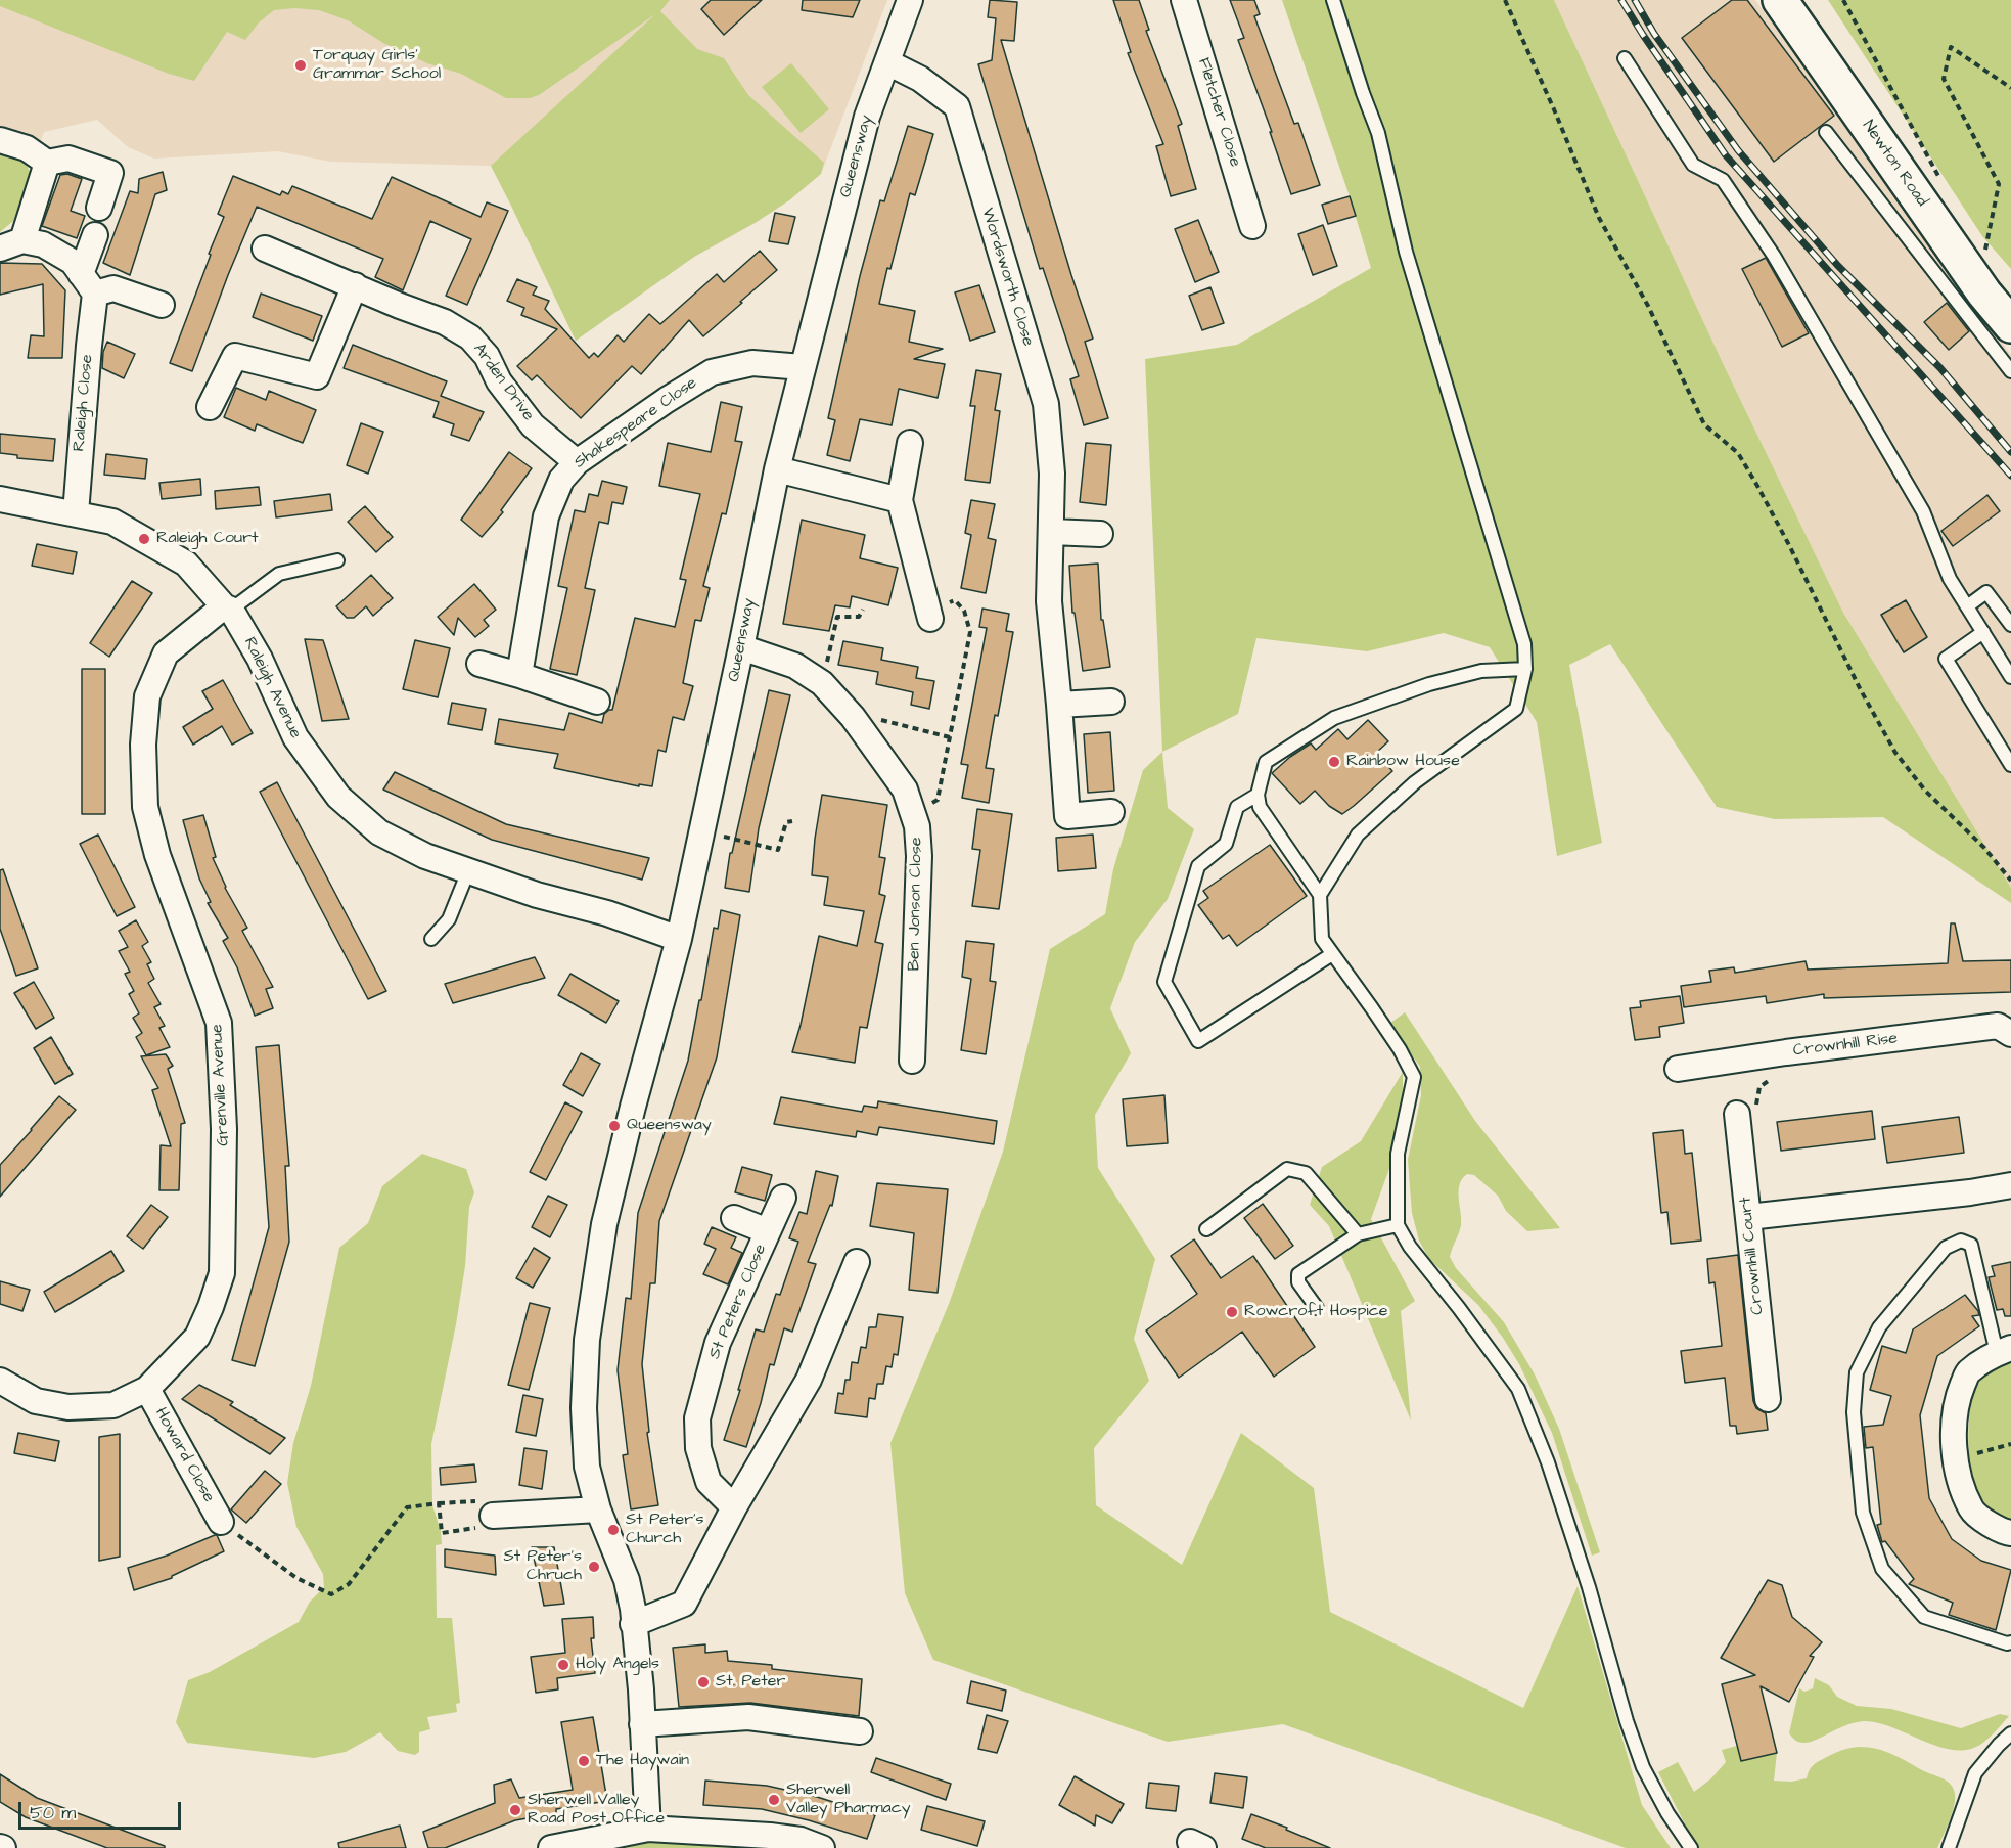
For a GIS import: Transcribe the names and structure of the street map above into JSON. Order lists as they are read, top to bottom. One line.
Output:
{"streets":{"main road":["Newton Road"],"street":["Fletcher Close","Queensway","Wordsworth Close","Arden Drive","Raleigh Close","Shakespeare Close","Raleigh Avenue","Ben Jonson Close","Crownhill Rise","Grenville Avenue","Crownhill Court","St Peters Close","Howard Close"]},"crossings":[["Queensway","Wordsworth Close"],["Queensway","Shakespeare Close"],["Queensway","Raleigh Avenue"],["Queensway","Ben Jonson Close"],["Arden Drive","Shakespeare Close"],["Raleigh Close","Raleigh Avenue"],["Raleigh Avenue","Grenville Avenue"],["Grenville Avenue","Howard Close"]],"places":["Torquay Girls' Grammar School","Raleigh Court","Rainbow House","Queensway","Rowcroft Hospice","St Peter's Church","St Peter's Chruch","Holy Angels","St. Peter","The Haywain","Sherwell Valley Pharmacy","Sherwell Valley Road Post Office"],"scale_bar":"50 m"}
